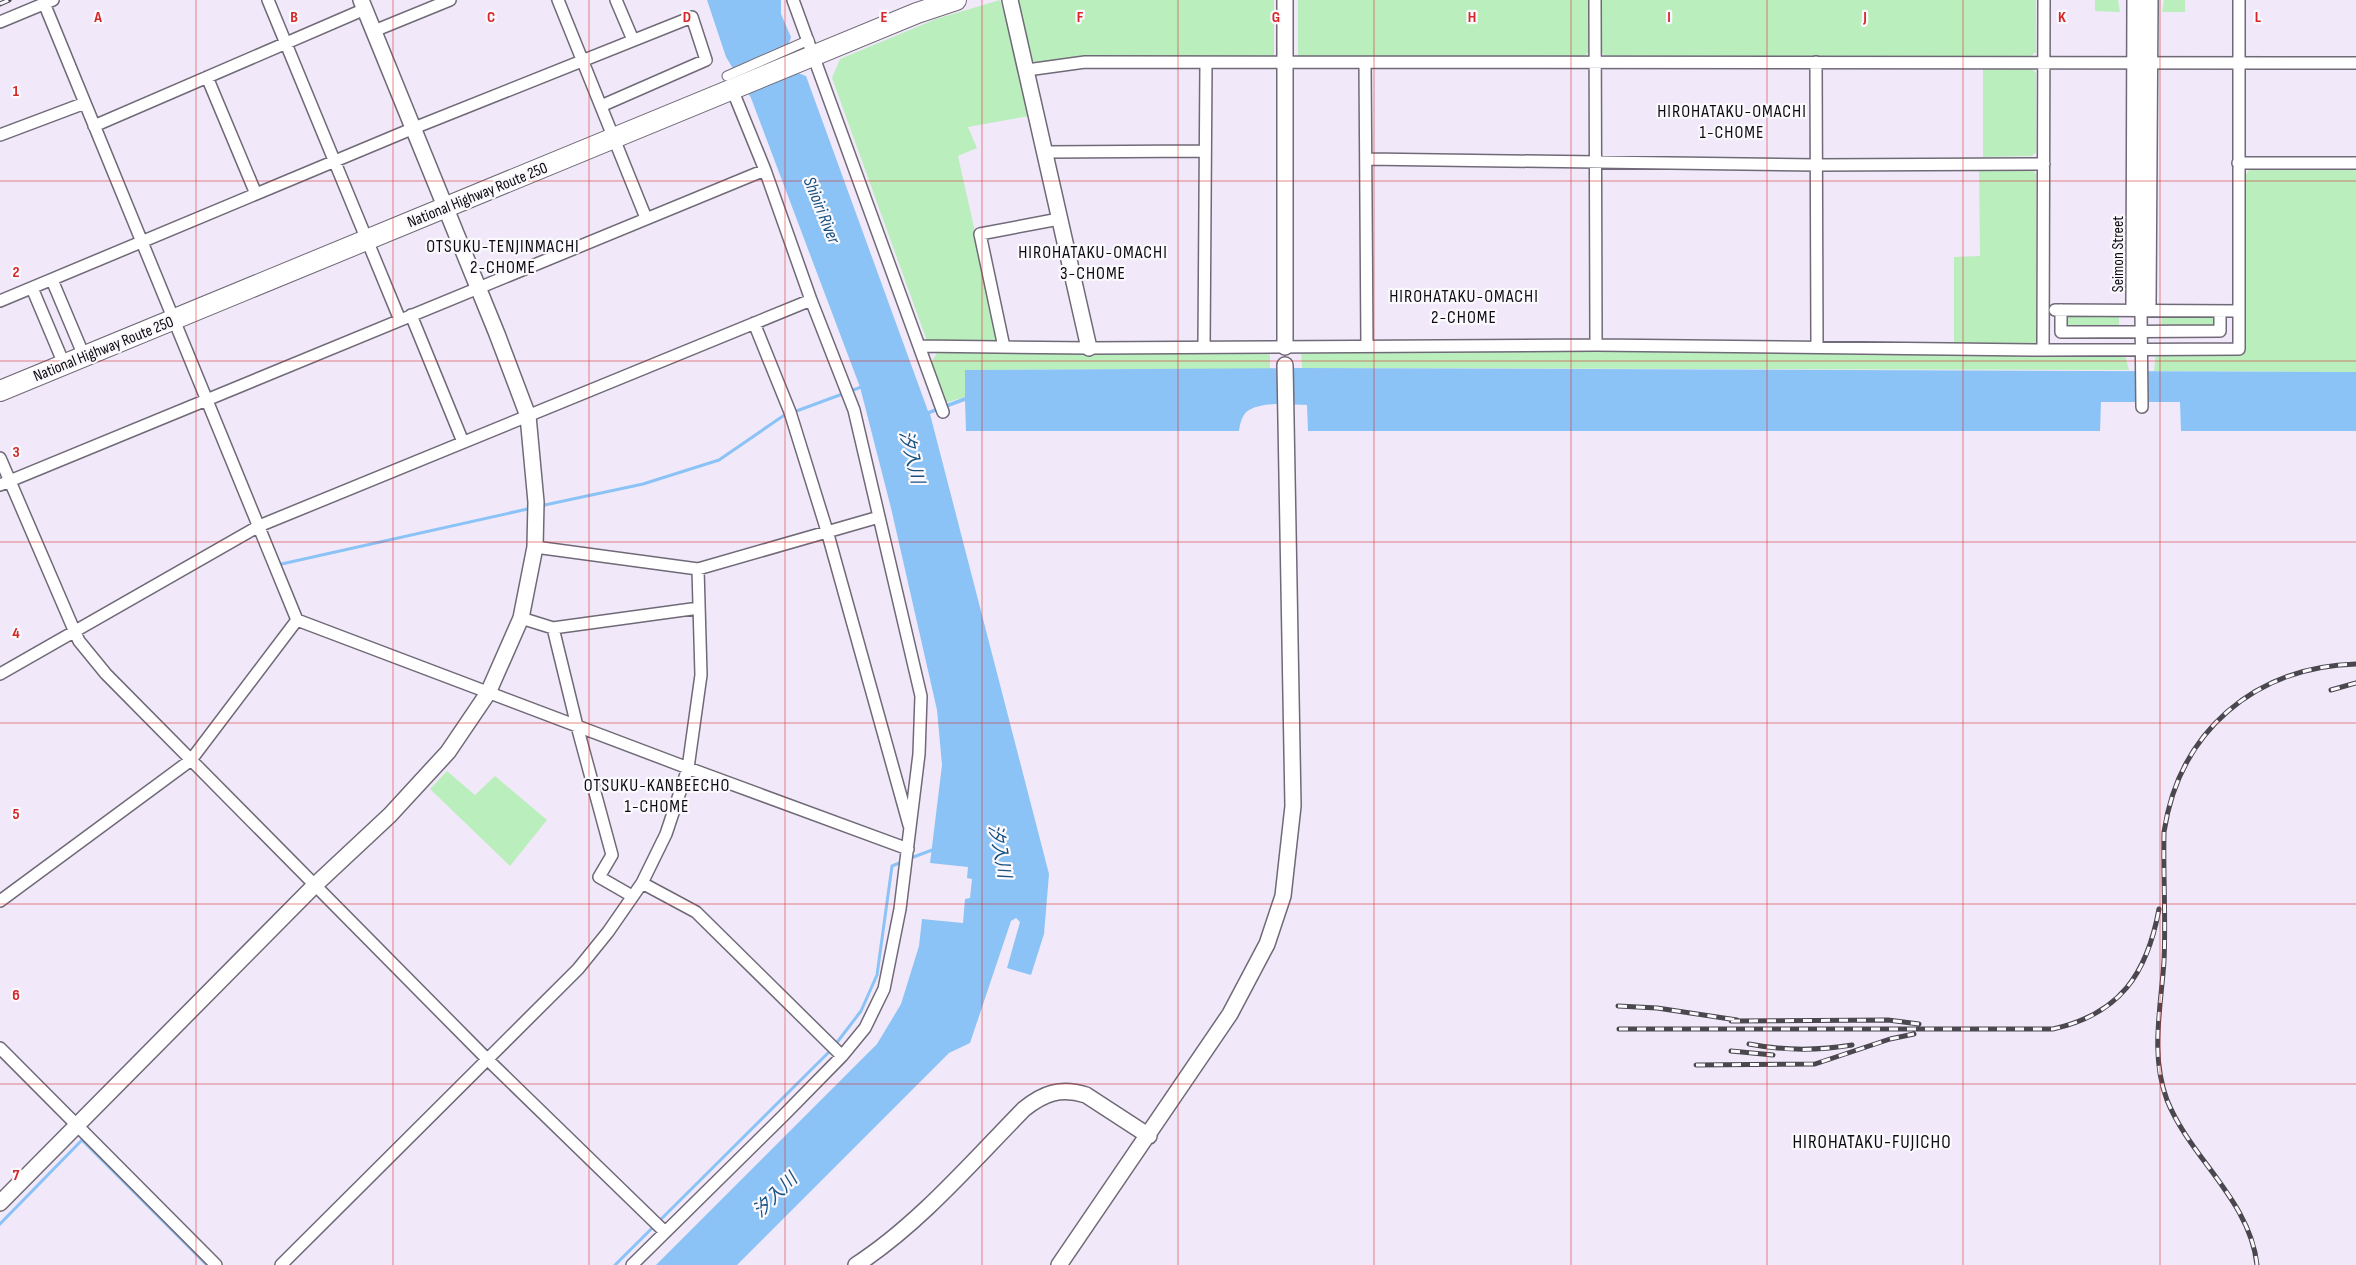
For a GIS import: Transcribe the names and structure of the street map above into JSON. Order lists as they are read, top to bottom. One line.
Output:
{"streets":{"highway":["National Highway Route 250"],"street":["Seimon Street"]},"districts":["HIROHATAKU-OMACHI 1-CHOME","OTSUKU-TENJINMACHI 2-CHOME","HIROHATAKU-OMACHI 3-CHOME","HIROHATAKU-OMACHI 2-CHOME","OTSUKU-KANBEECHO 1-CHOME","HIROHATAKU-FUJICHO"],"water":["Shioiri River","汐入川"],"grid":{"columns":["A","B","C","D","E","F","G","H","I","J","K","L"],"rows":["1","2","3","4","5","6","7"]}}
